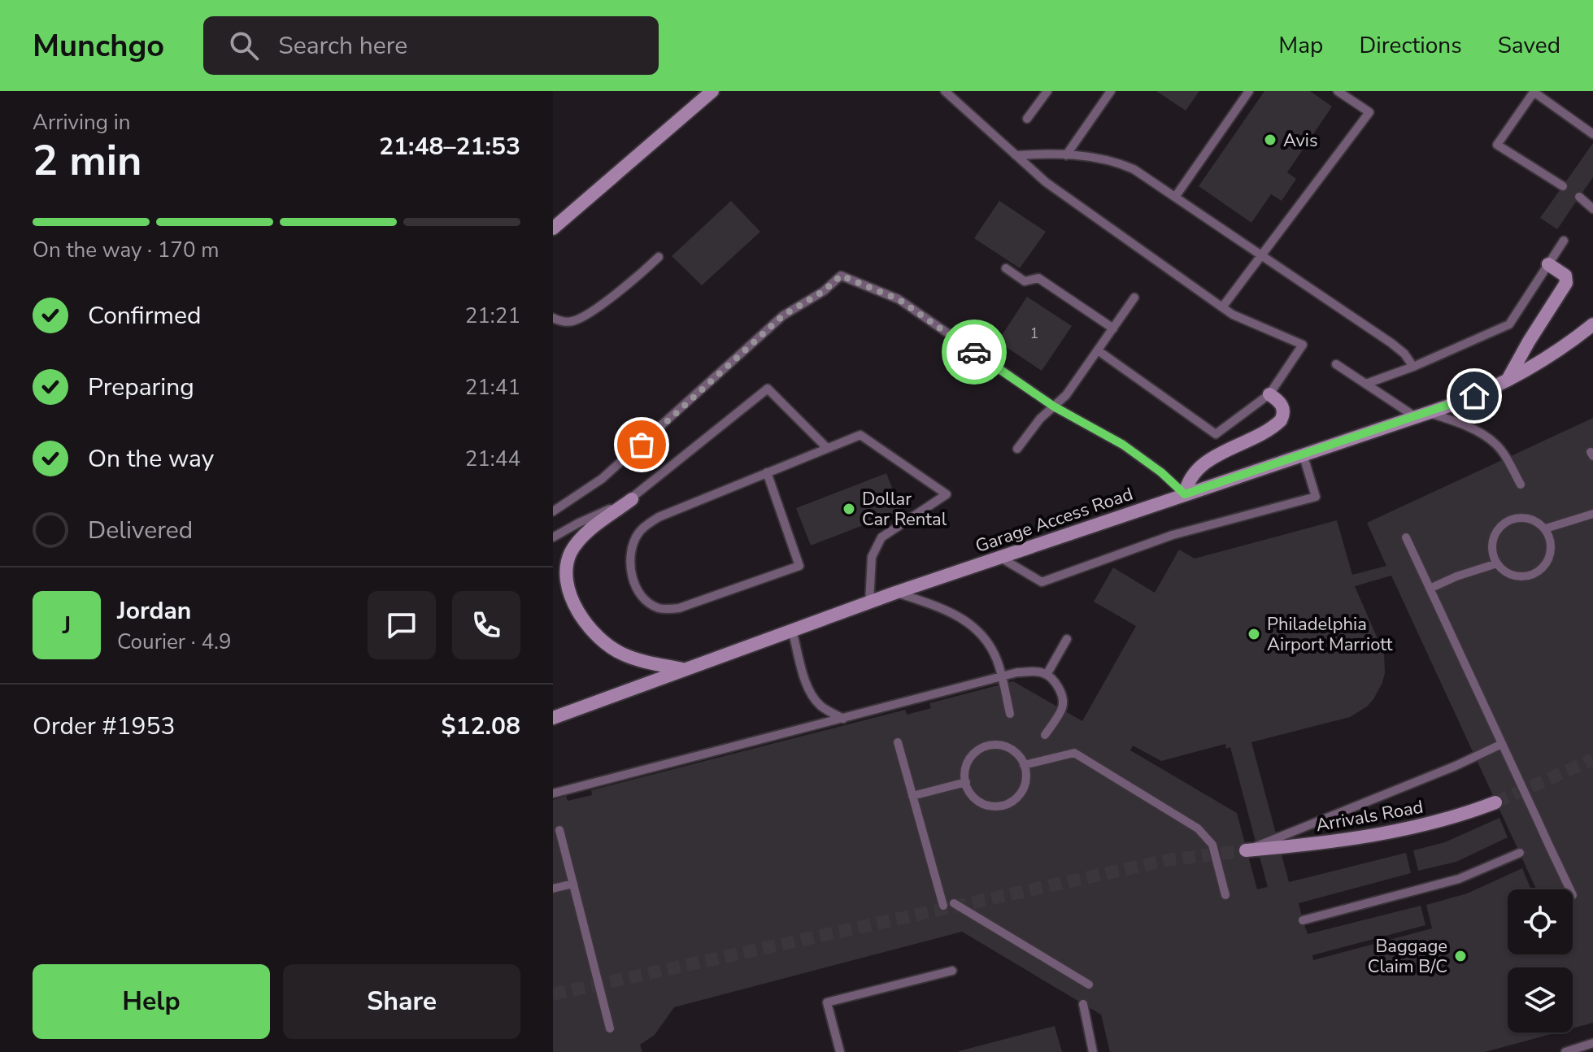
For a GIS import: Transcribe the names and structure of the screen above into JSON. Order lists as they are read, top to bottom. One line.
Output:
{"streets":{"street":["Garage Access Road","Arrivals Road"]},"places":["Avis","Dollar Car Rental","Philadelphia Airport Marriott","Baggage Claim B/C"],"house_numbers":["1"],"page":{"header":"Munchgo","search":"Search here","nav":["Map","Directions","Saved"],"heading":["2 min","Arriving in","21:48–21:53"],"panel":["Jordan","Courier · 4.9","Order #1953","$12.08"],"bar":"On the way · 170 m","list":[["Confirmed","21:21"],["Preparing","21:41"],["On the way","21:44"],"Delivered"],"round":"J","buttons":["Help","Share"]}}
